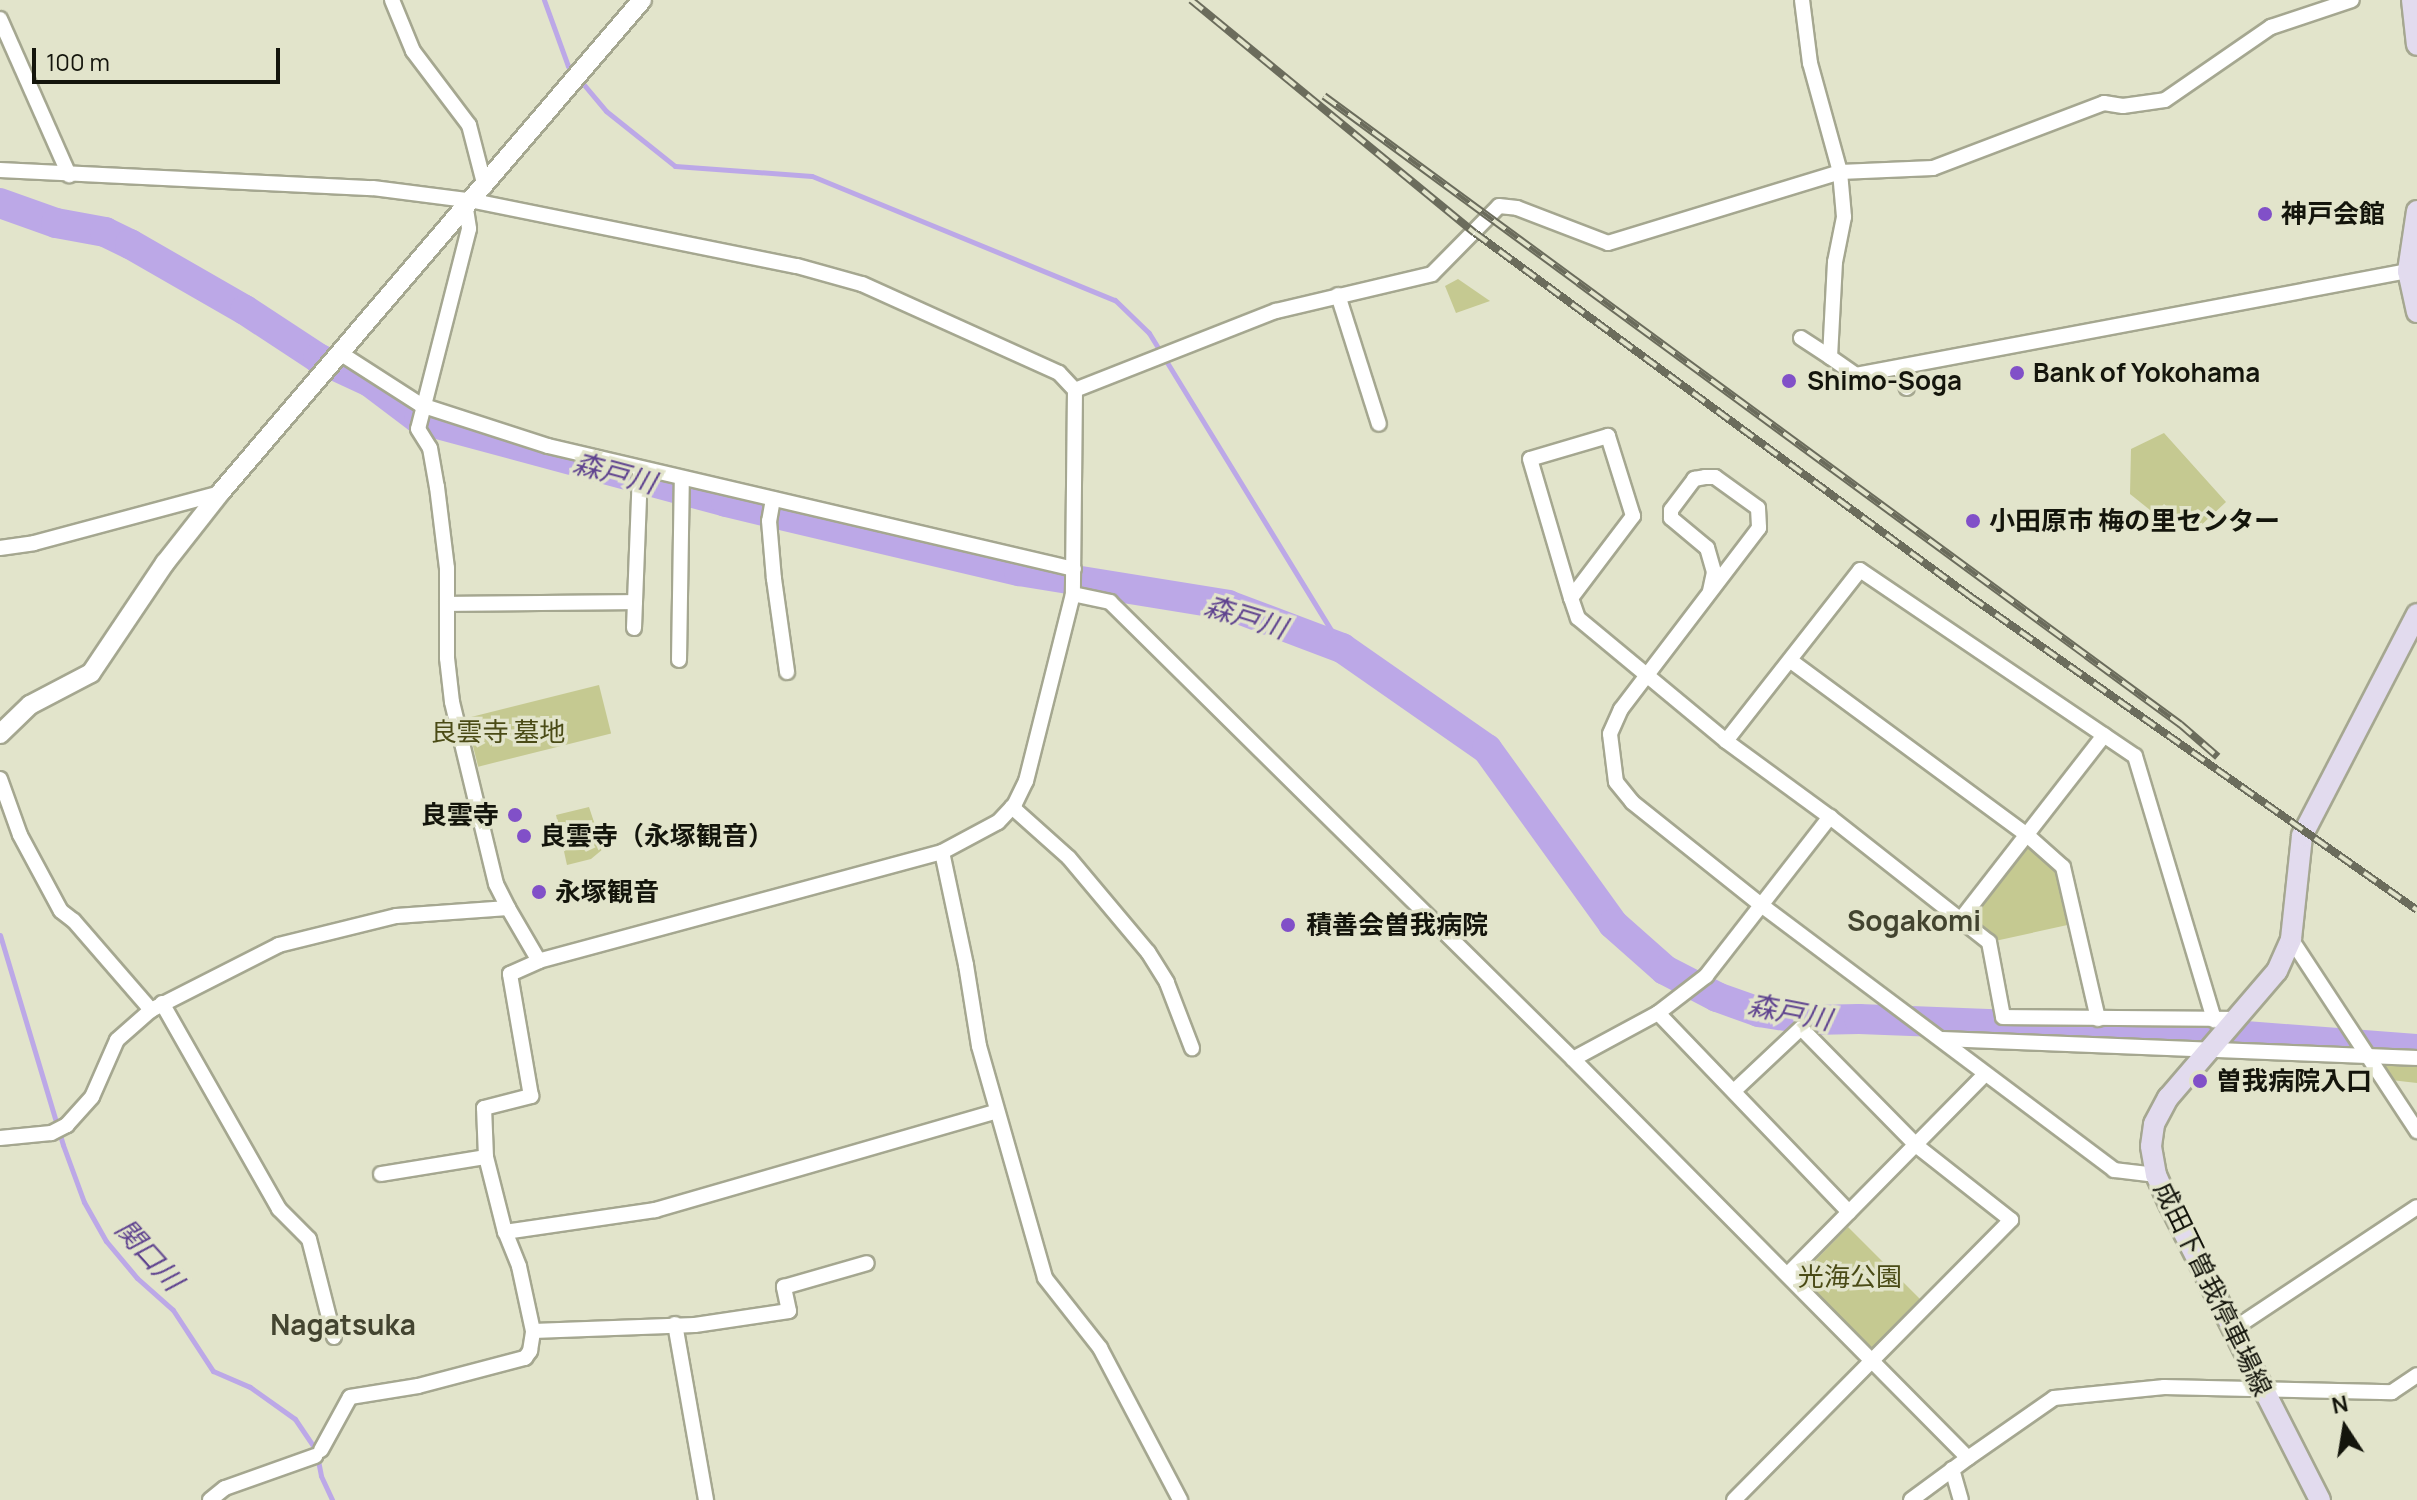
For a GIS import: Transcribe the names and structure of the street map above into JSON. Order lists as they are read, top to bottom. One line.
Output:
{"streets":{"main road":["成田下曽我停車場線"]},"districts":["Sogakomi","Nagatsuka"],"water":["森戸川","関口川"],"parks":["良雲寺 墓地","光海公園"],"places":["神戸会館","Bank of Yokohama","Shimo-Soga","小田原市 梅の里センター","良雲寺","良雲寺（永塚観音）","永塚観音","積善会曽我病院","曽我病院入口"],"scale_bar":"100 m","north":"top"}
